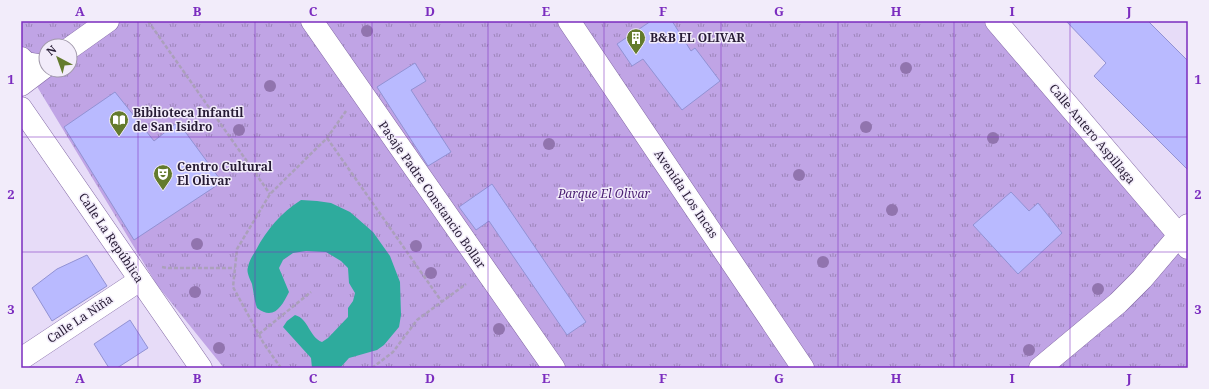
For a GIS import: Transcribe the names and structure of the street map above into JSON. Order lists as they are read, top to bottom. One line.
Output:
{"streets":{"street":["Calle Antero Aspillaga","Avenida Los Incas","Pasaje Padre Constancio Bollar","Calle La República","Calle La Niña"]},"crossings":[["Calle La República","Calle La Niña"]],"parks":["Parque El Olivar"],"places":{"building":["B&B EL OLIVAR"],"library":["Biblioteca Infantil de San Isidro"],"theatre":["Centro Cultural El Olivar"]},"north":"top left","grid":{"columns":["A","B","C","D","E","F","G","H","I","J"],"rows":["1","2","3"]}}
